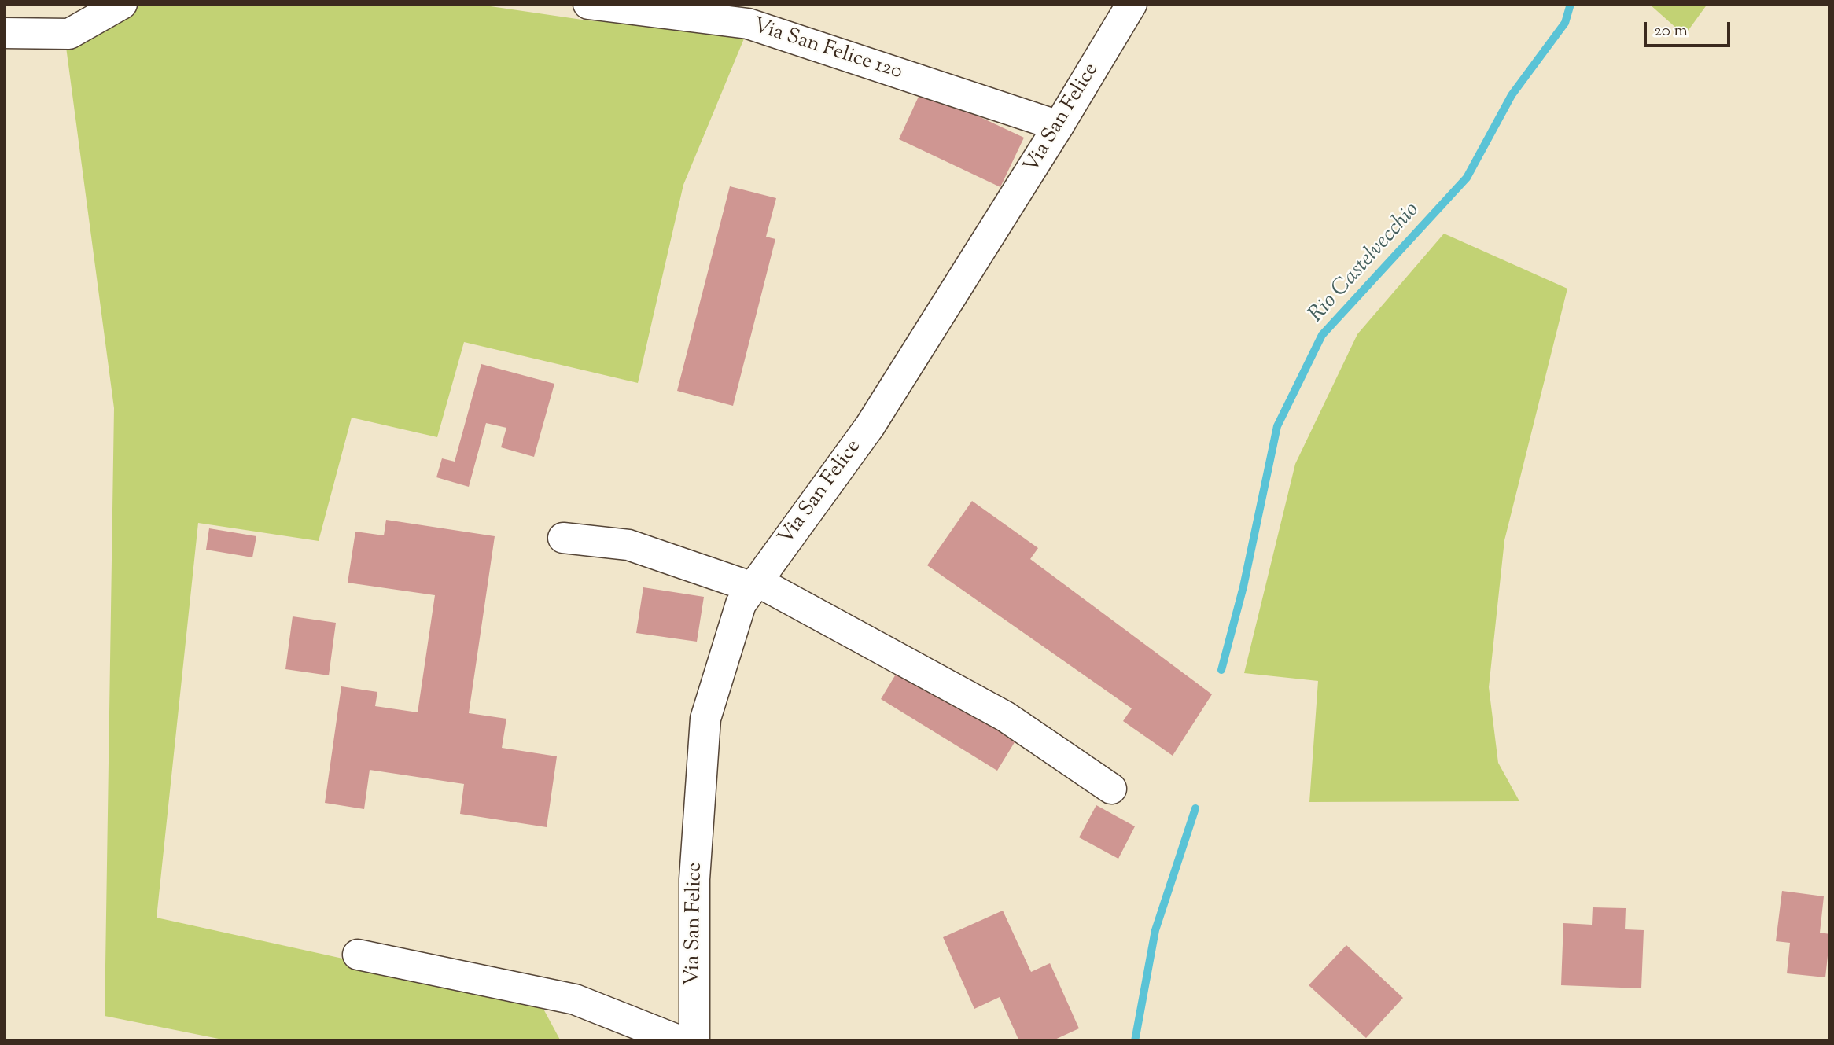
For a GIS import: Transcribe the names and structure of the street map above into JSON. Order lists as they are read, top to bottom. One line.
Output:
{"streets":{"street":["Via San Felice 120","Via San Felice"]},"crossings":[["Via San Felice 120","Via San Felice"]],"water":["Rio Castelvecchio"],"scale_bar":"20 m"}
